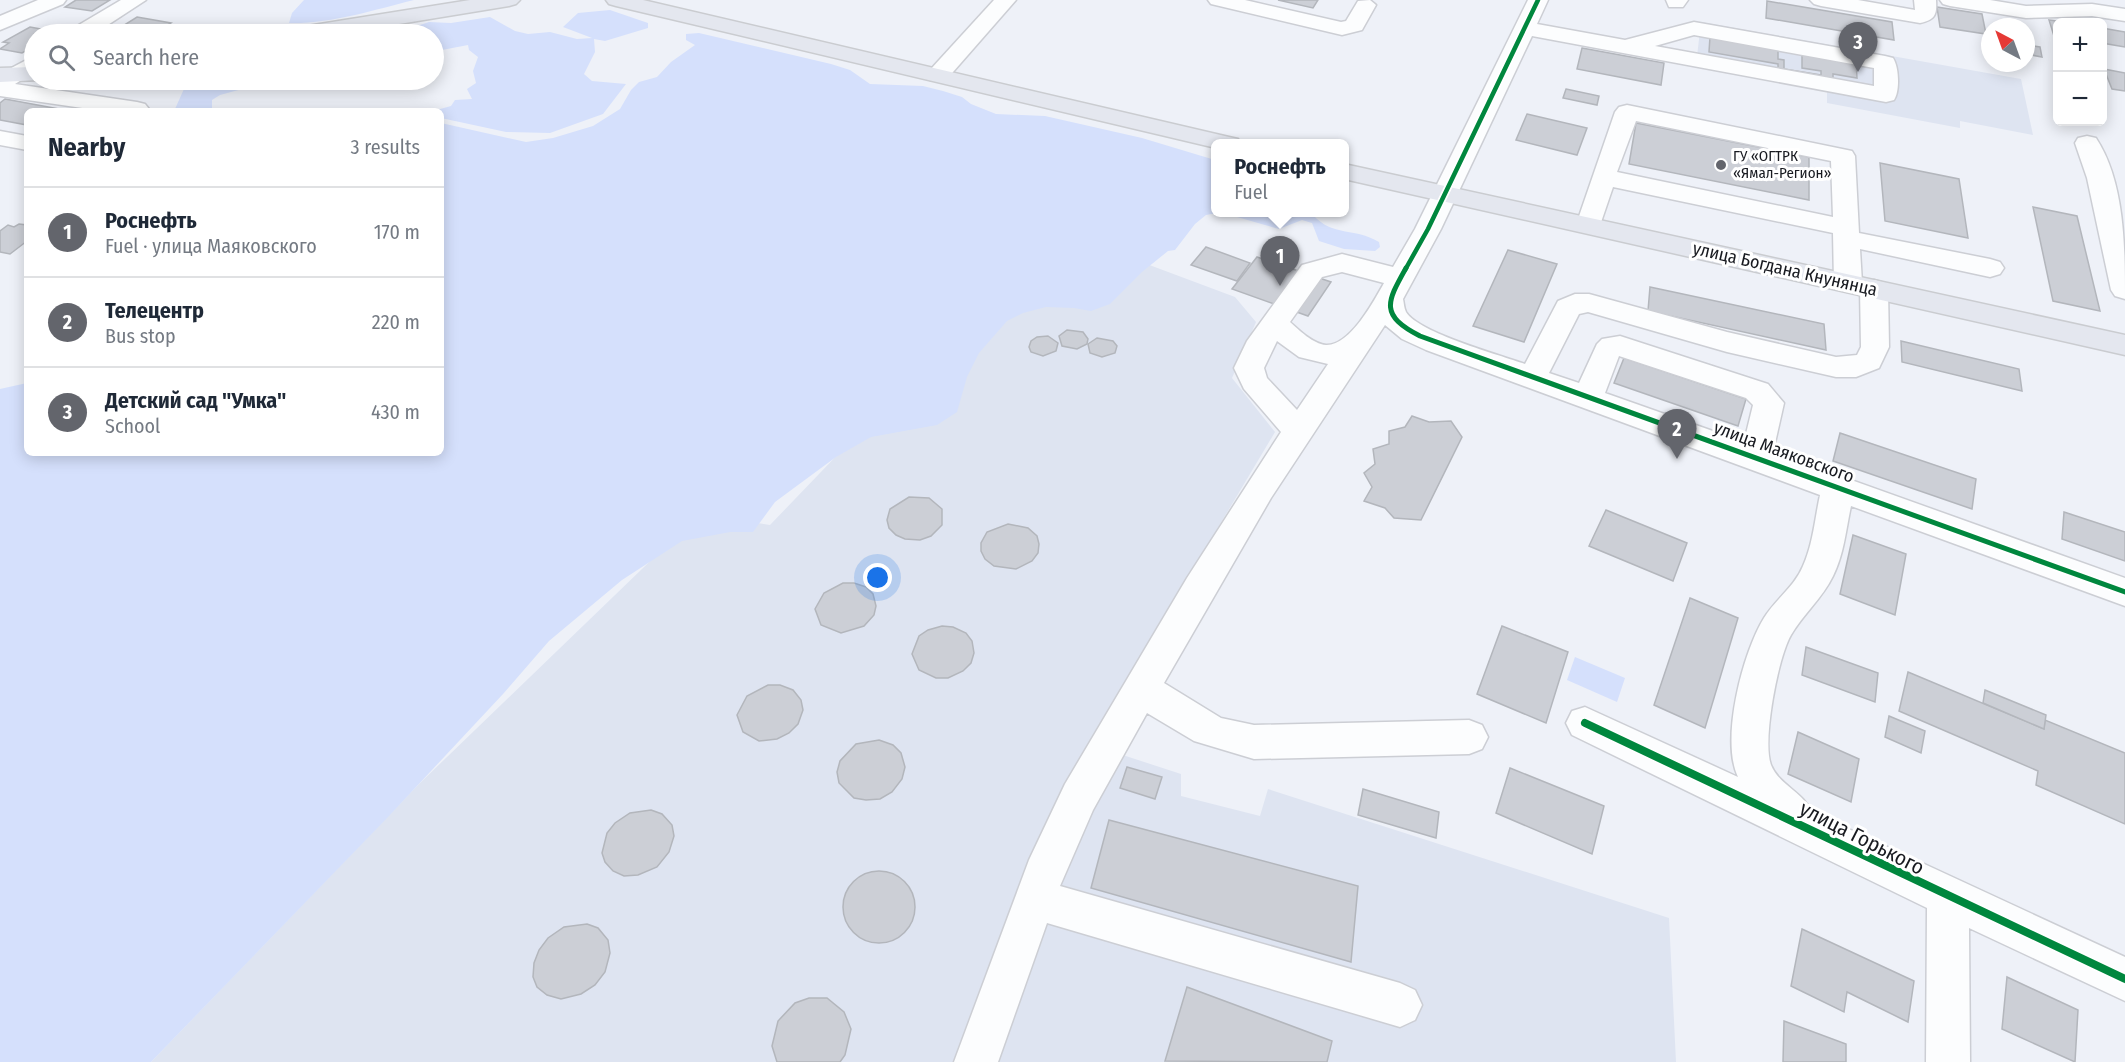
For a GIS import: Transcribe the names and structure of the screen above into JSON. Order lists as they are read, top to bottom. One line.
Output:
{"streets":{"main road":["улица Богдана Кнунянца"],"street":["улица Маяковского","улица Горького"]},"crossings":[["улица Маяковского","улица Горького"]],"places":["ГУ «ОГТРК «Ямал-Регион»"],"north":"top left","page":{"map_buttons":["+","−"],"pins":["3","1","2"],"search":"Search here","heading":["Nearby","3 results"],"popup":["Роснефть","Fuel"],"list":[{"mark":"1","name":"Роснефть","note":"Fuel · улица Маяковского","value":"170 m"},{"mark":"2","name":"Телецентр","note":"Bus stop","value":"220 m"},{"mark":"3","name":"Детский сад \"Умка\"","note":"School","value":"430 m"}]}}
